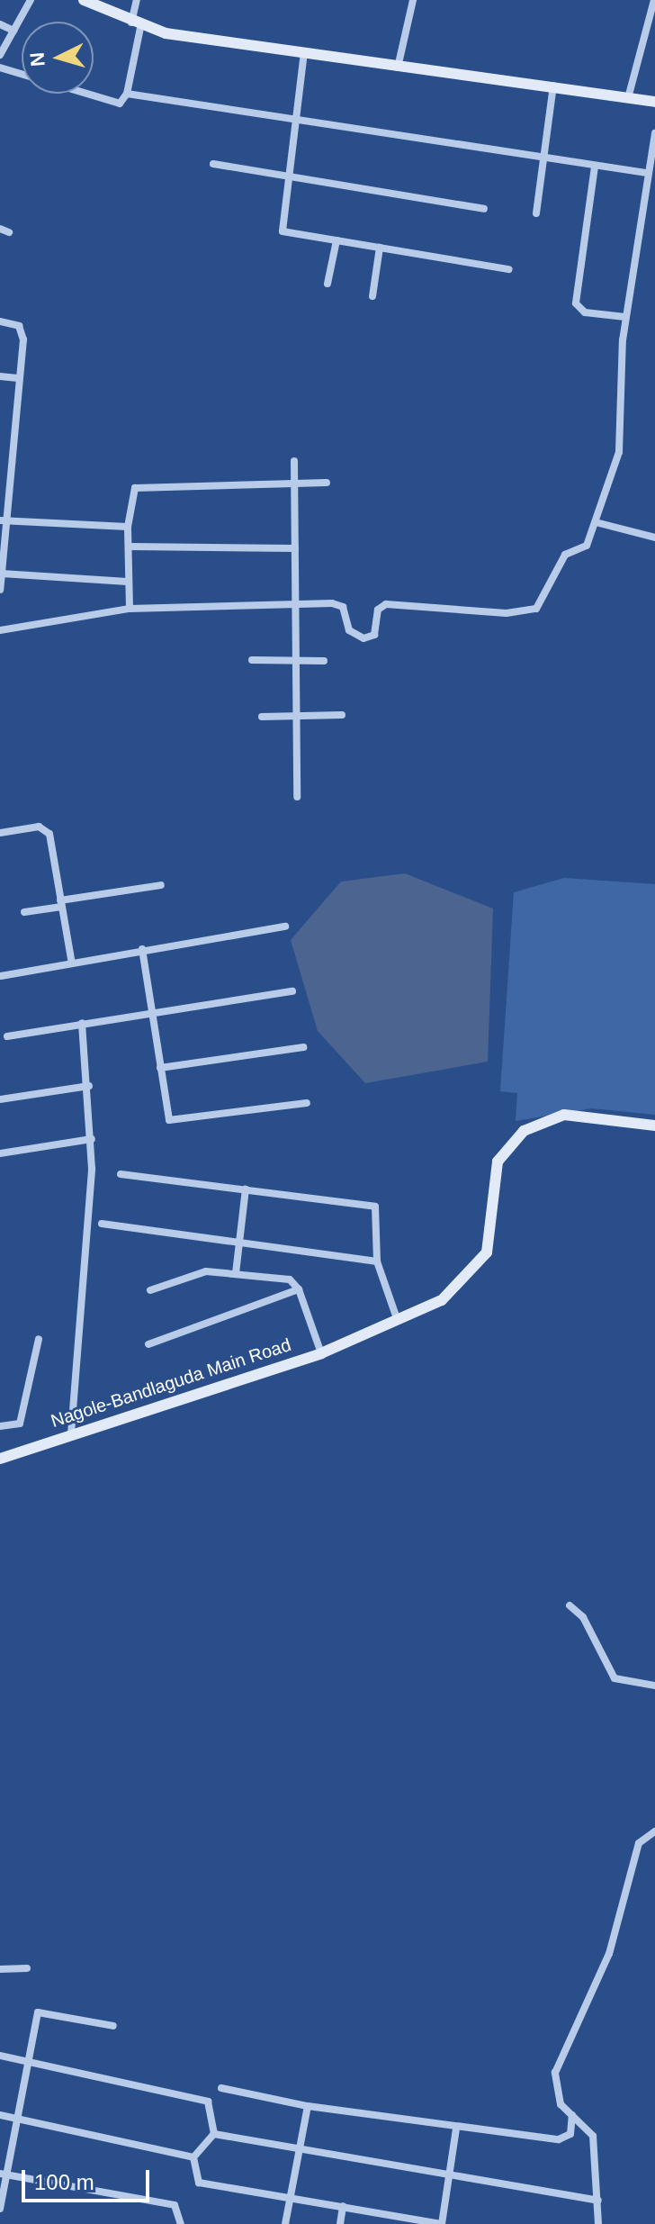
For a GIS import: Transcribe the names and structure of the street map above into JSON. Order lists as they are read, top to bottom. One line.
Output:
{"streets":{"street":["Nagole-Bandlaguda Main Road"]},"scale_bar":"100 m","north":"left"}
